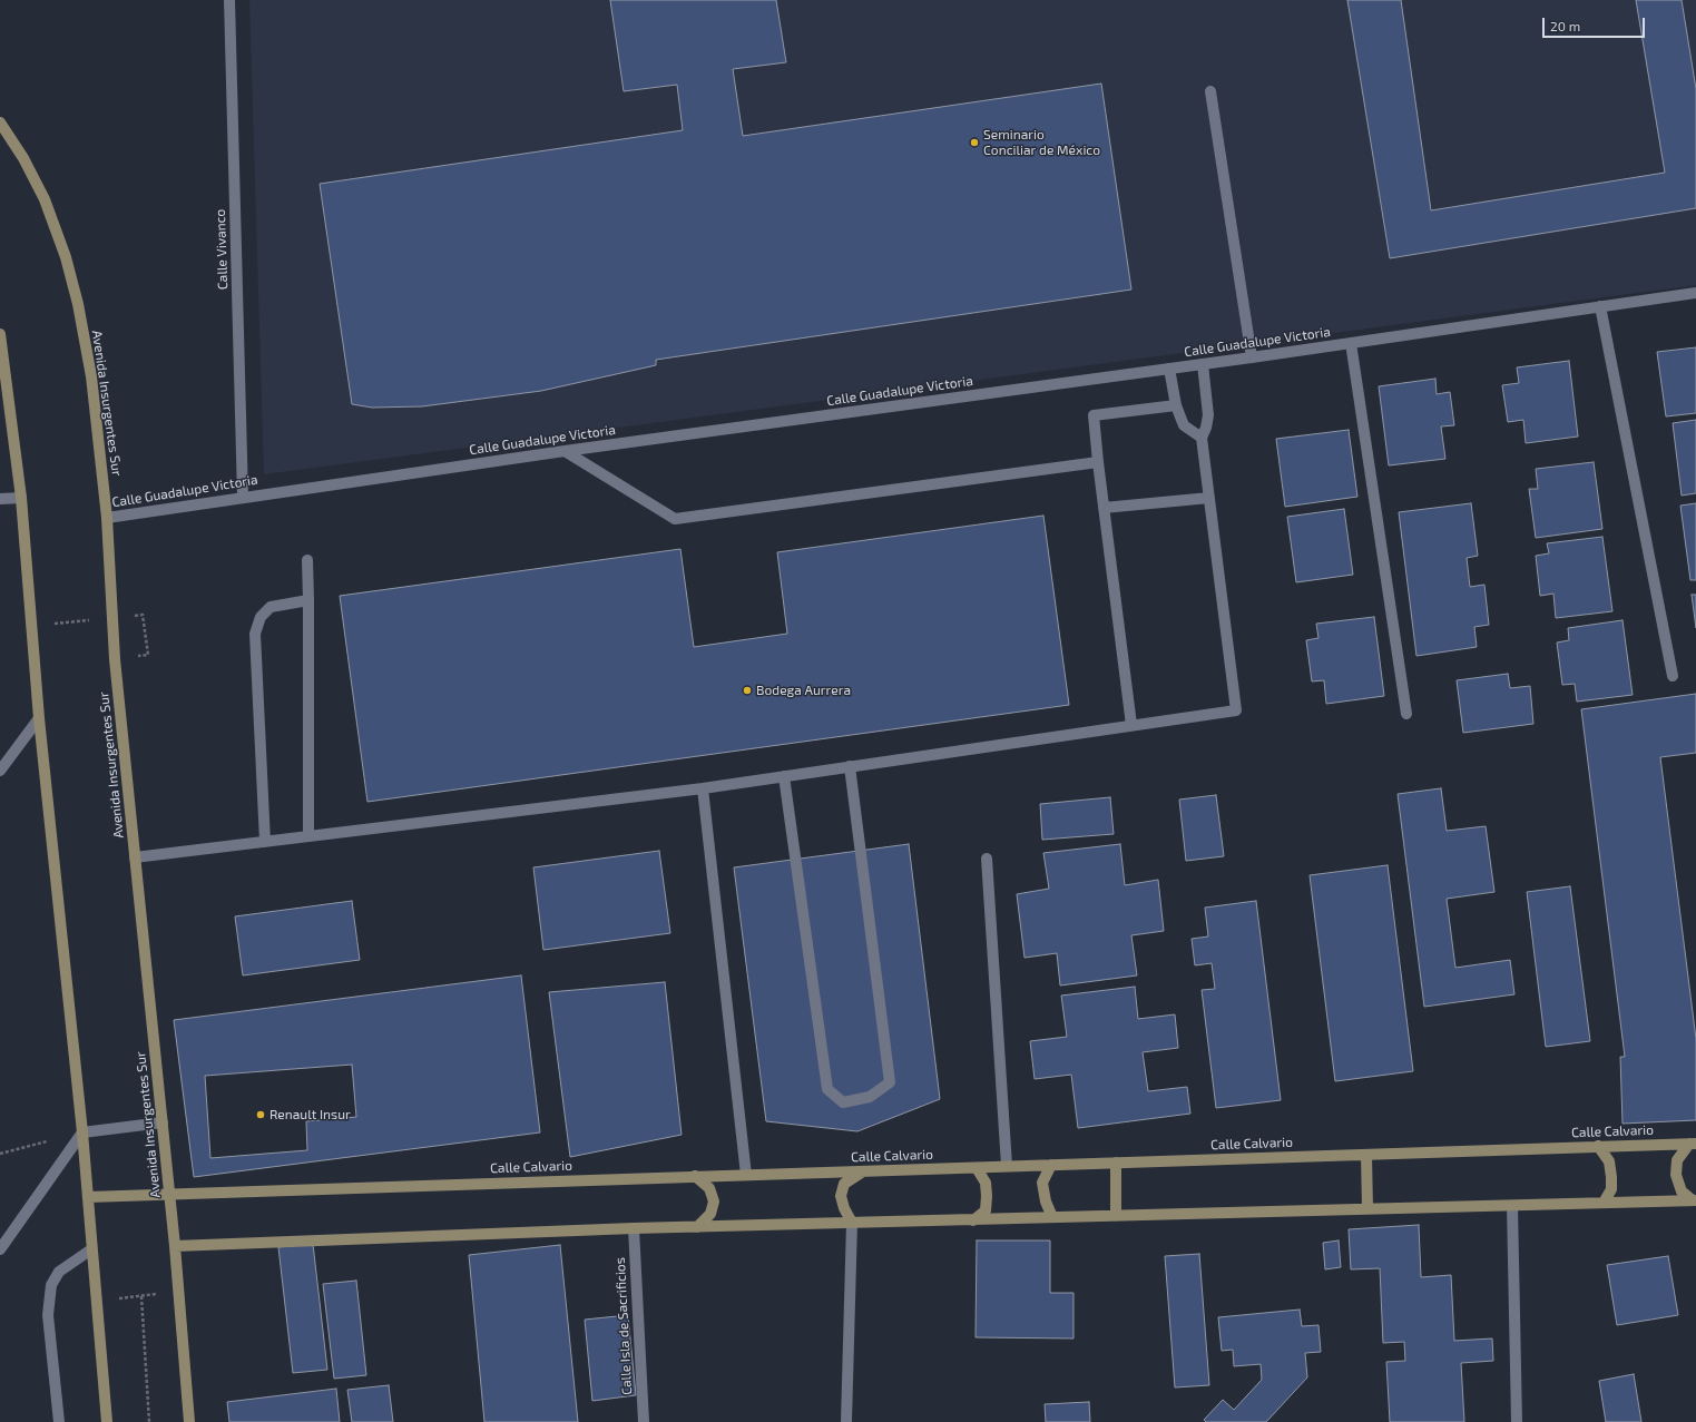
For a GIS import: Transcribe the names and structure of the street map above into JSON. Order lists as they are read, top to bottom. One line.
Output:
{"streets":{"street":["Calle Vivanco","Calle Guadalupe Victoria","Avenida Insurgentes Sur","Calle Calvario","Calle Isla de Sacrificios"]},"crossings":[["Calle Vivanco","Calle Guadalupe Victoria"],["Calle Guadalupe Victoria","Avenida Insurgentes Sur"],["Avenida Insurgentes Sur","Calle Calvario"]],"places":["Seminario Conciliar de México","Bodega Aurrera","Renault Insur"],"scale_bar":"20 m"}
